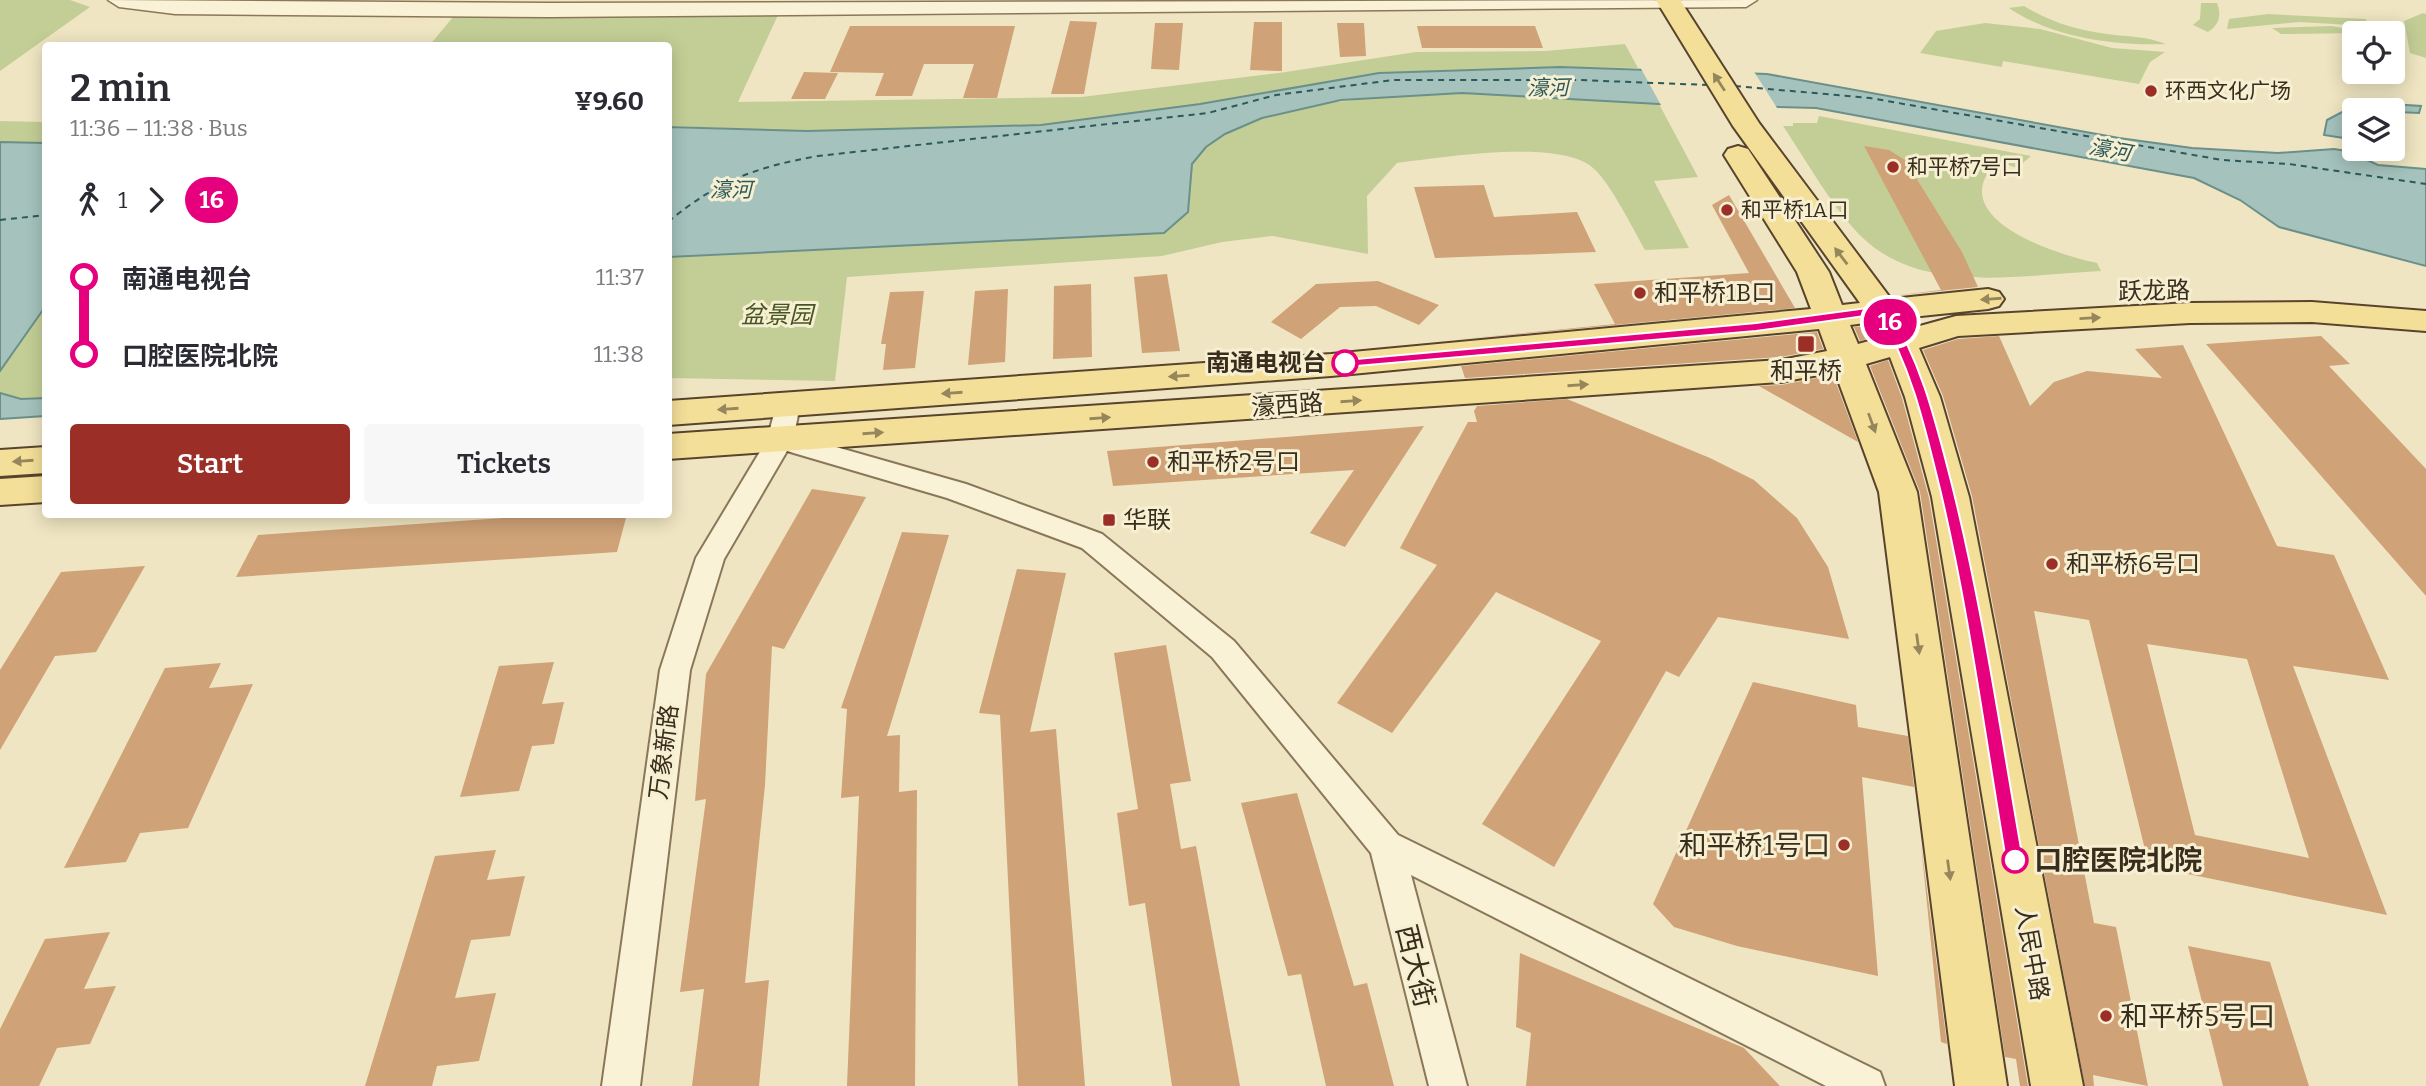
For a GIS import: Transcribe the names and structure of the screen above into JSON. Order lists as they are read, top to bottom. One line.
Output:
{"streets":{"main road":["跃龙路","濠西路","人民中路"],"street":["万象新路","西大街"]},"crossings":[["跃龙路","濠西路"],["跃龙路","人民中路"],["濠西路","万象新路"],["濠西路","人民中路"]],"water":["濠河"],"parks":["盆景园"],"places":{"other":["环西文化广场","和平桥7号口","和平桥1A口","和平桥1B口","南通电视台","和平桥2号口","和平桥6号口","和平桥1号口","口腔医院北院","和平桥5号口"],"transit":["和平桥","华联"]},"lines":["bus line 16"],"page":{"on_map":"16","heading":["2 min","11:36 – 11:38 · Bus","¥9.60"],"legs":["1","16"],"list":[{"name":"南通电视台","value":"11:37"},{"name":"口腔医院北院","value":"11:38"}],"buttons":["Start","Tickets"]}}
